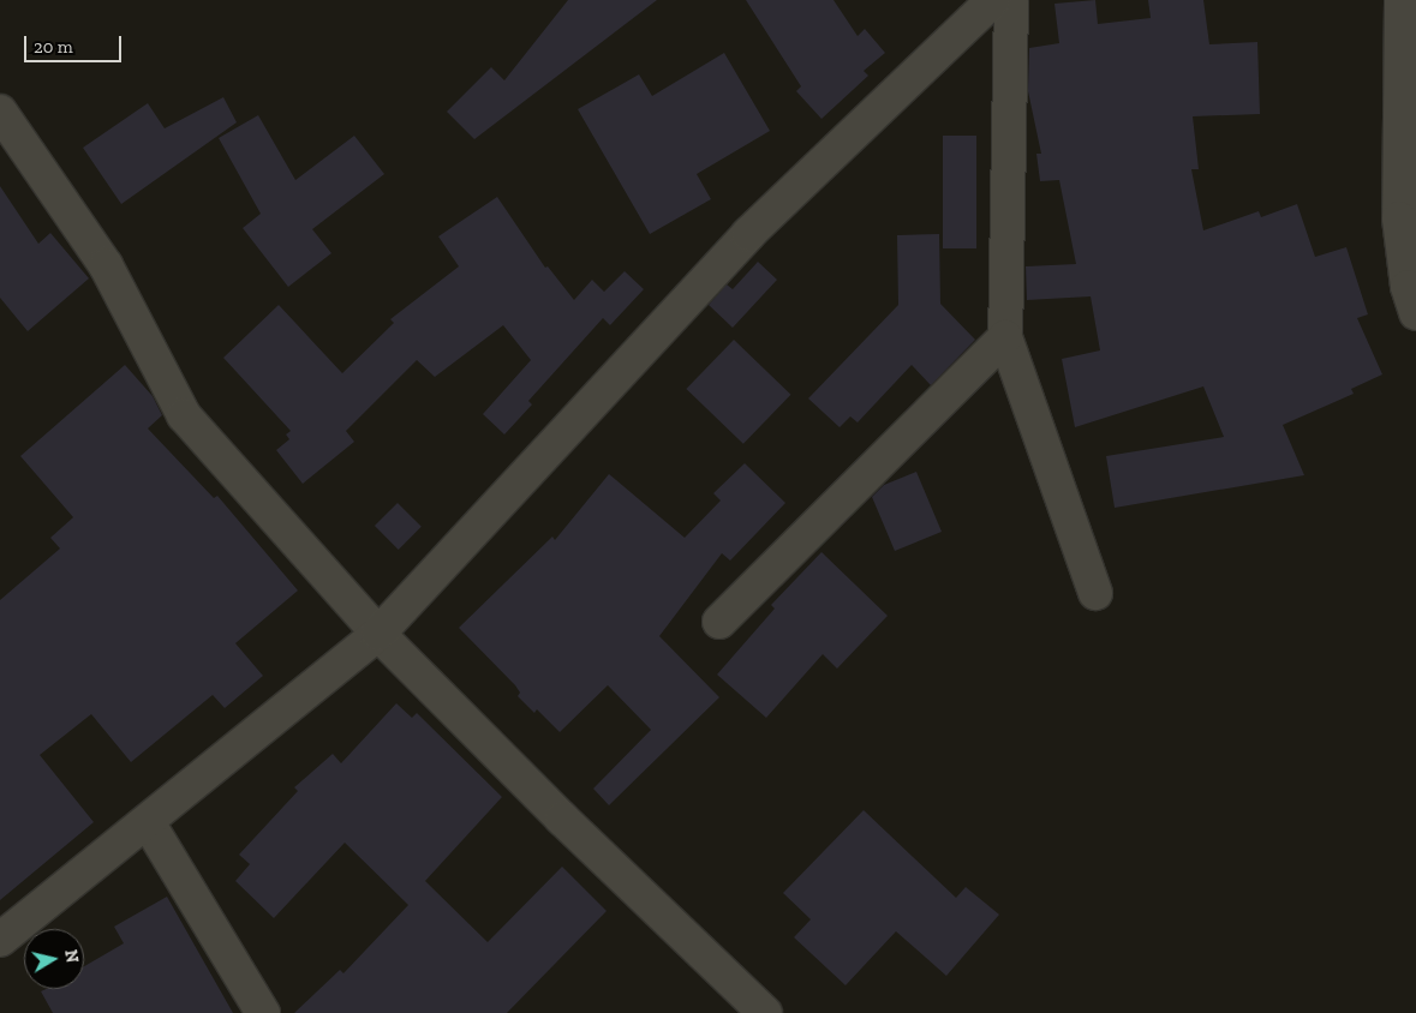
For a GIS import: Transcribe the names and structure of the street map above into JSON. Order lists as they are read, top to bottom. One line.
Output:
{"scale_bar":"20 m","north":"right"}
